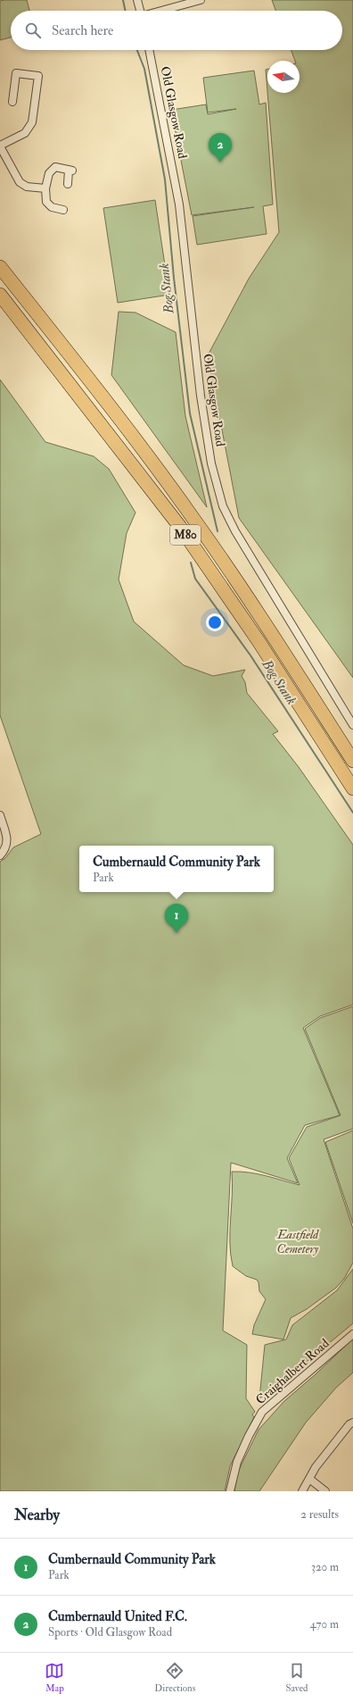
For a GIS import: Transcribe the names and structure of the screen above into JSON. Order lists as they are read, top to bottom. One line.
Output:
{"streets":{"highway":["M80"],"street":["Old Glasgow Road","Craighalbert Road"]},"water":["Bog Stank"],"parks":["Eastfield Cemetery"],"north":"left","page":{"search":"Search here","pins":["2","1"],"popup":["Cumbernauld Community Park","Park"],"heading":["Nearby","2 results"],"list":[{"mark":"1","name":"Cumbernauld Community Park","note":"Park","value":"320 m"},{"mark":"2","name":"Cumbernauld United F.C.","note":"Sports · Old Glasgow Road","value":"470 m"}],"nav":["Map","Directions","Saved"]}}
